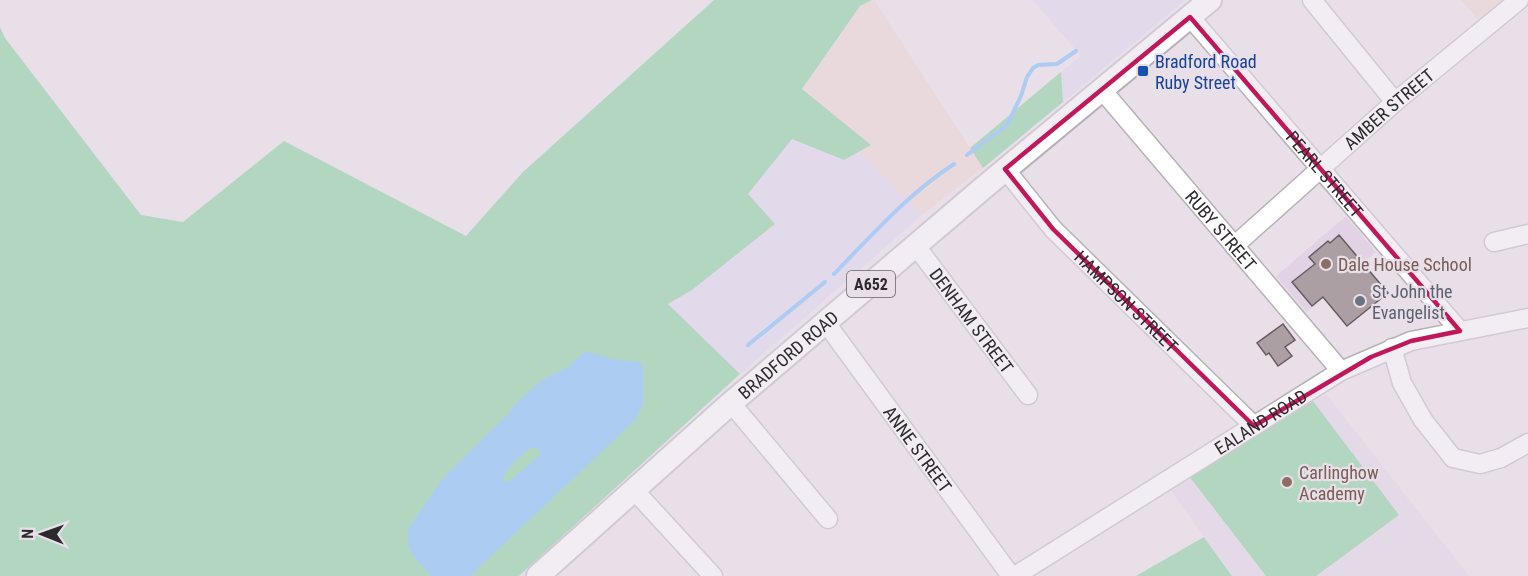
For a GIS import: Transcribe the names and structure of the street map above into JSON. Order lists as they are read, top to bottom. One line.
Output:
{"streets":{"main road":["A652","BRADFORD ROAD"],"street":["AMBER STREET","PEARL STREET","RUBY STREET","HAMPSON STREET","DENHAM STREET","EALAND ROAD","ANNE STREET"]},"crossings":[["AMBER STREET","PEARL STREET"],["AMBER STREET","RUBY STREET"],["PEARL STREET","BRADFORD ROAD"],["PEARL STREET","EALAND ROAD"],["RUBY STREET","BRADFORD ROAD"],["RUBY STREET","EALAND ROAD"],["HAMPSON STREET","BRADFORD ROAD"],["HAMPSON STREET","EALAND ROAD"],["DENHAM STREET","BRADFORD ROAD"],["BRADFORD ROAD","ANNE STREET"],["EALAND ROAD","ANNE STREET"]],"places":{"transit":["Bradford Road Ruby Street"],"other":["Dale House School","St John the Evangelist","Carlinghow Academy"]},"north":"left"}
